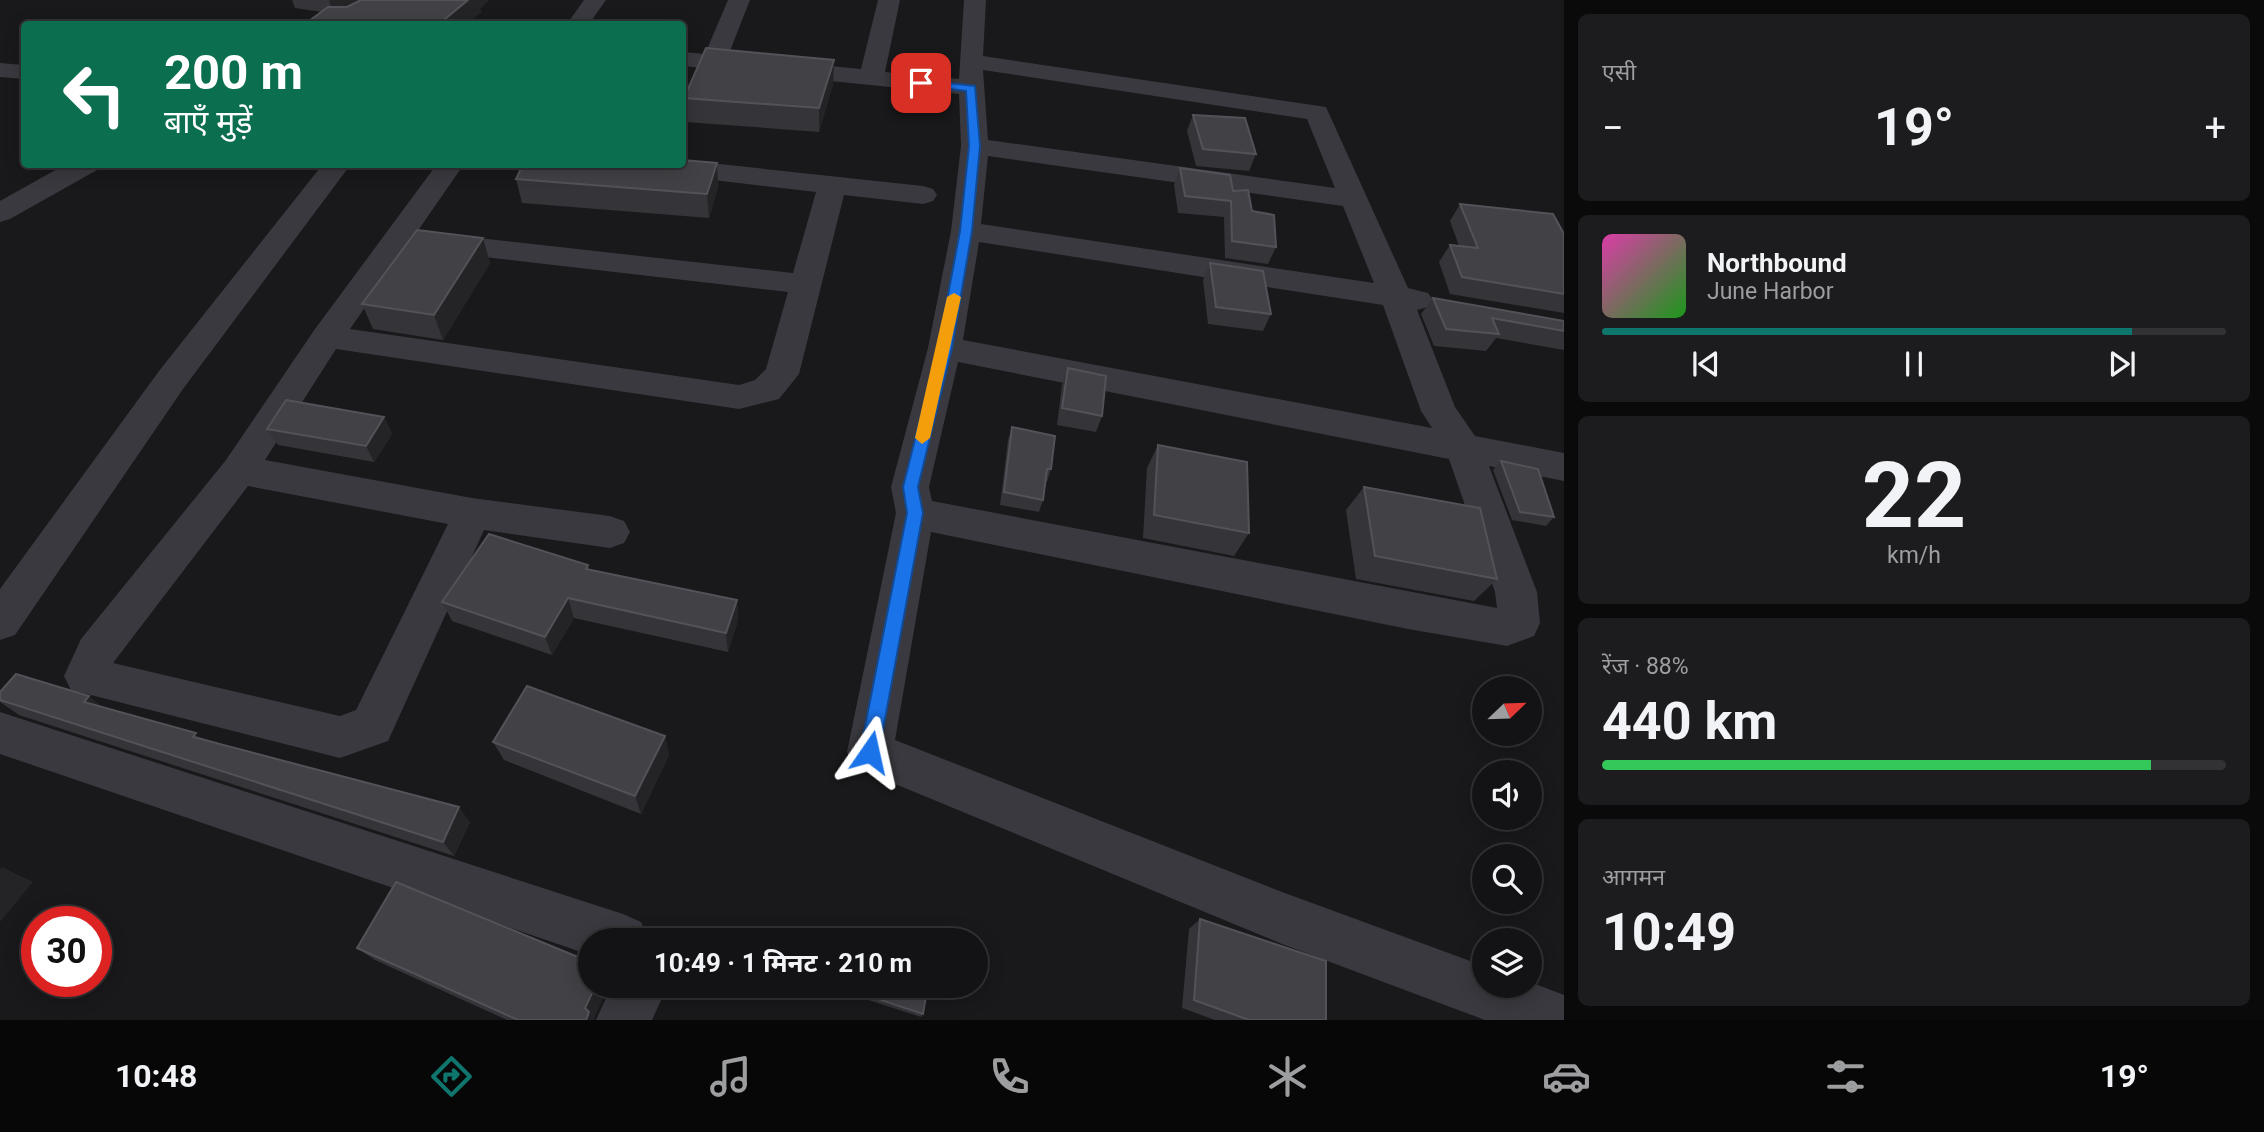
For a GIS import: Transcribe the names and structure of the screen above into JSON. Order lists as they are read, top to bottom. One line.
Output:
{"north":"top right","page":{"tile":["एसी",["22","km/h"],["रेंज · 88%","440 km"],["आगमन","10:49"]],"turn":["200 m","बाएँ मुड़ें"],"heat":["−","19°","+"],"song":["Northbound","June Harbor"],"limit":"30","trip":"10:49 · 1 मिनट · 210 m","tabs":["10:48","19°"]}}
